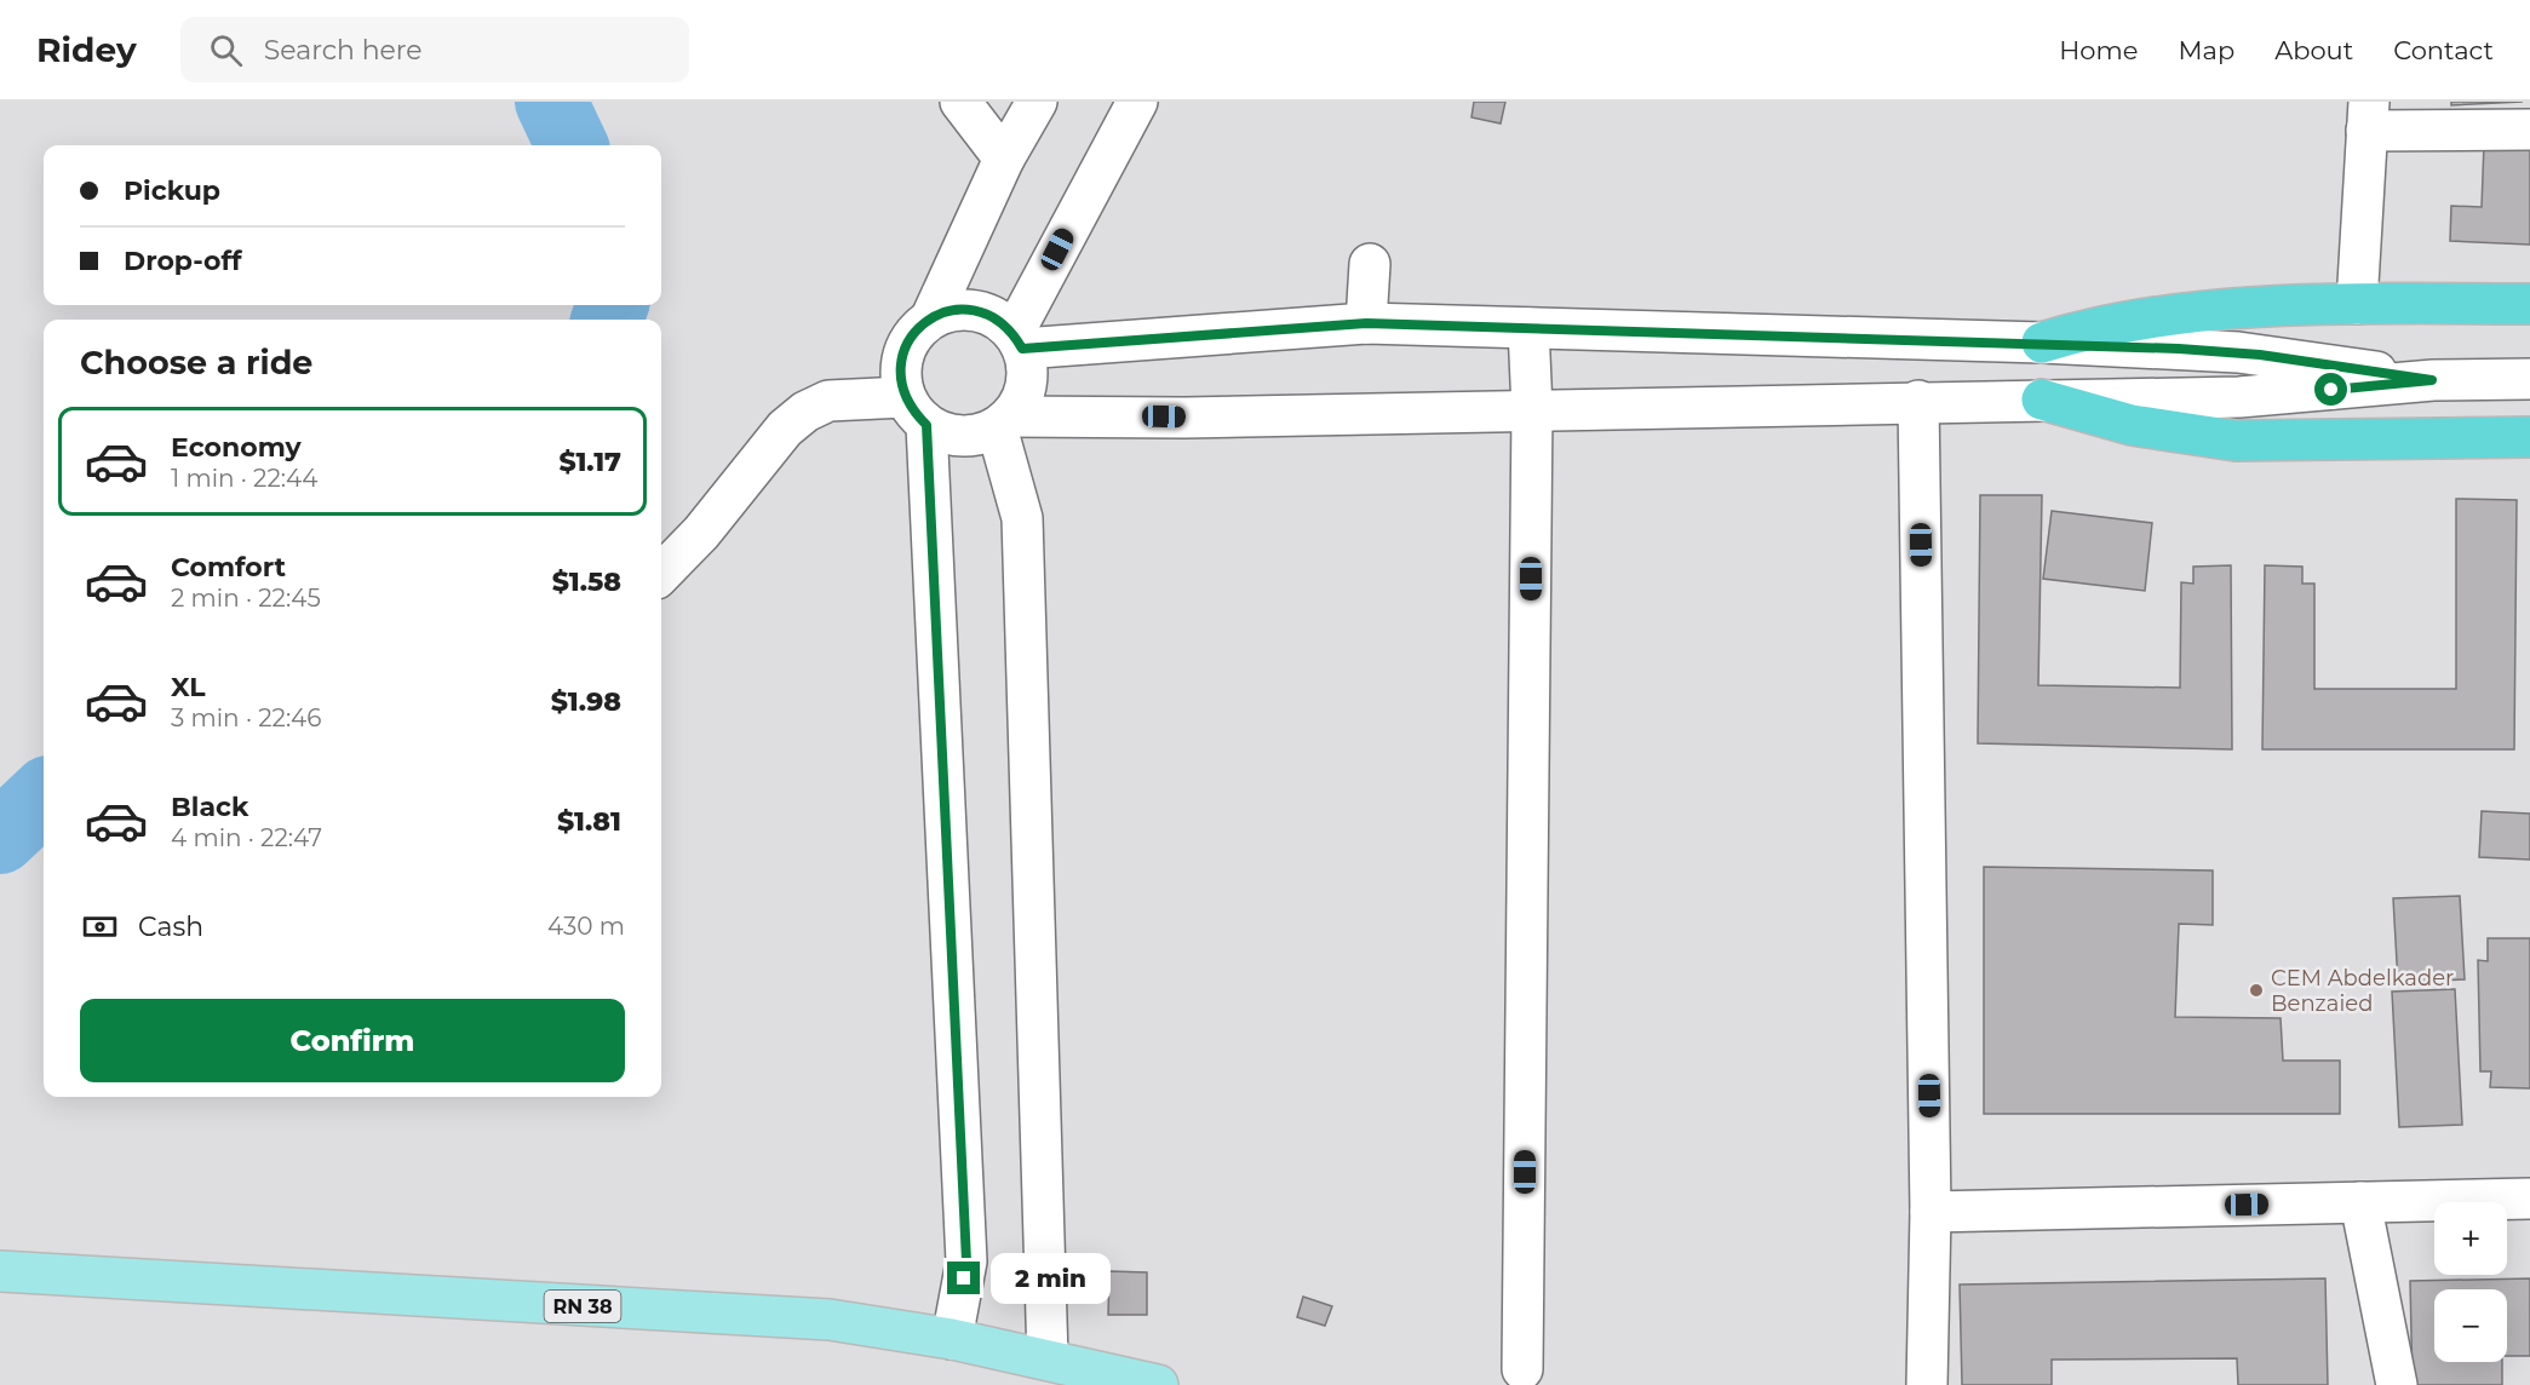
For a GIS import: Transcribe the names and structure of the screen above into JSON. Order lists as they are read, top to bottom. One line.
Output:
{"streets":{"main road":["RN 38"]},"places":["CEM Abdelkader Benzaied"],"page":{"header":"Ridey","search":"Search here","nav":["Home","Map","About","Contact"],"banner":["Pickup","Drop-off"],"heading":"Choose a ride","list":[{"name":"Economy","note":"1 min · 22:44","value":"$1.17"},{"name":"Comfort","note":"2 min · 22:45","value":"$1.58"},{"name":"XL","note":"3 min · 22:46","value":"$1.98"},{"name":"Black","note":"4 min · 22:47","value":"$1.81"}],"pay":["Cash","430 m"],"buttons":"Confirm","map_buttons":["+","−"],"bubble":"2 min"}}
